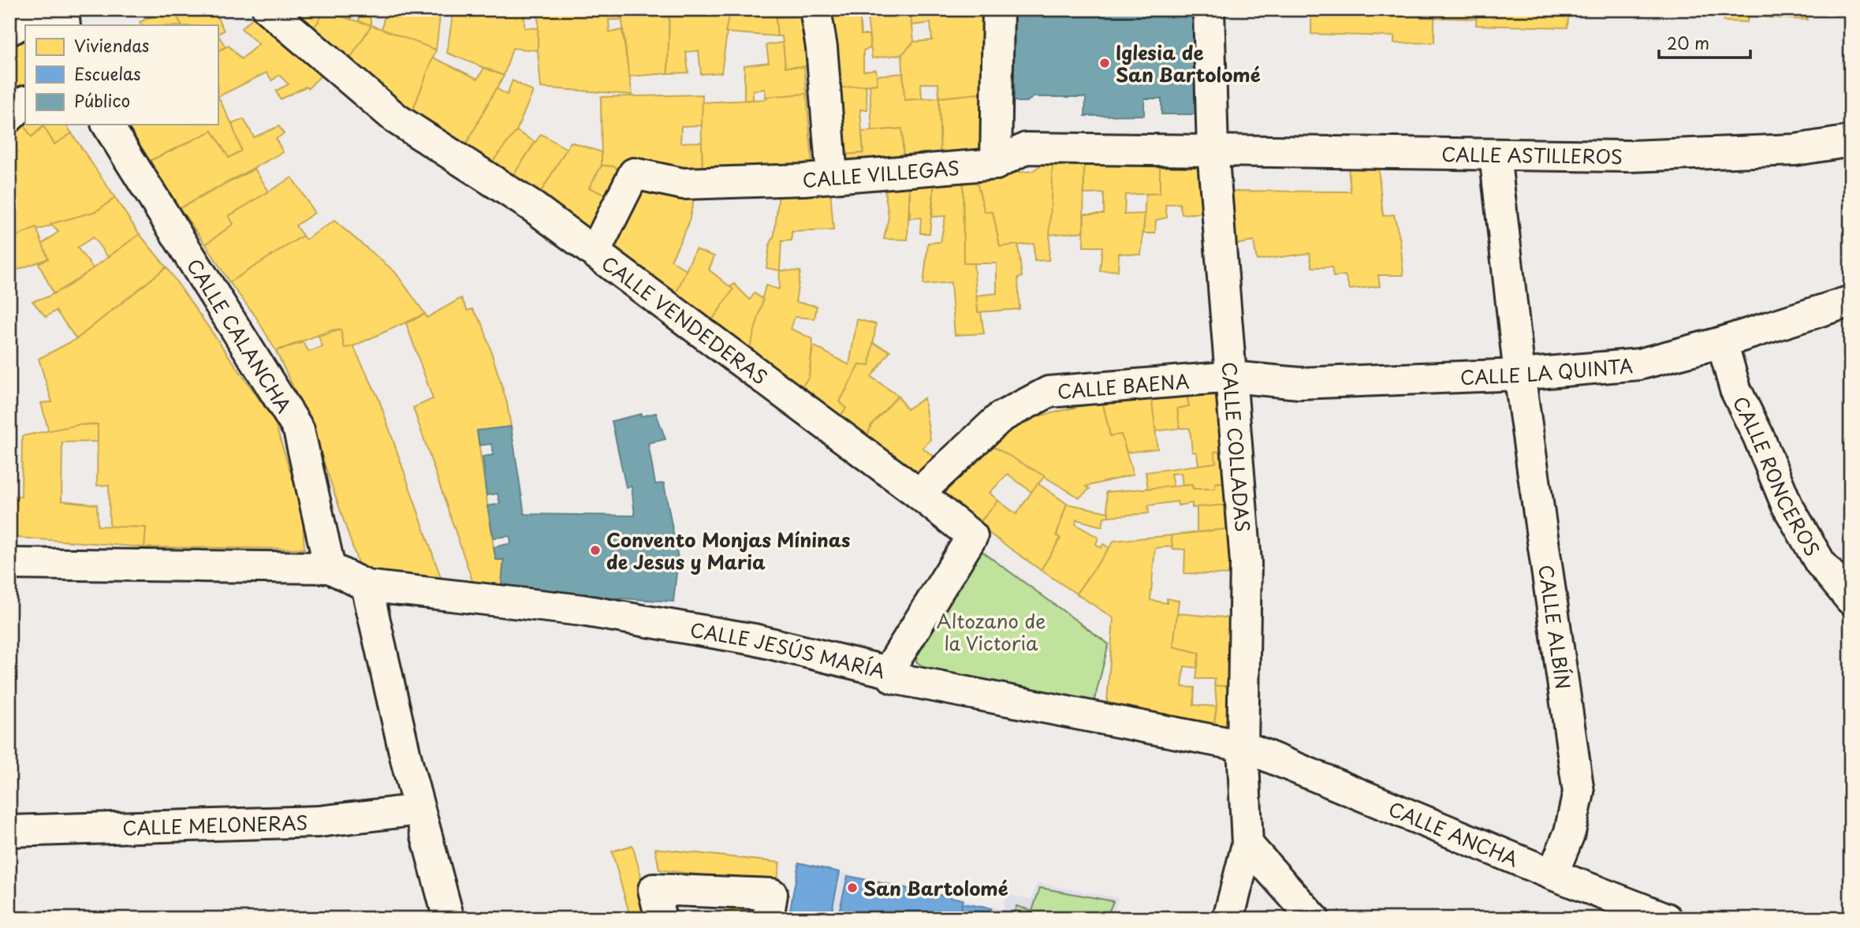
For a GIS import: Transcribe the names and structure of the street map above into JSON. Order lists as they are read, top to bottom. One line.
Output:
{"streets":{"street":["CALLE ASTILLEROS","CALLE VILLEGAS","CALLE VENDEDERAS","CALLE CALANCHA","CALLE LA QUINTA","CALLE BAENA","CALLE COLLADAS","CALLE RONCEROS","CALLE ALBÍN","CALLE JESÚS MARÍA","CALLE MELONERAS","CALLE ANCHA"]},"crossings":[["CALLE ASTILLEROS","CALLE VILLEGAS"],["CALLE ASTILLEROS","CALLE COLLADAS"],["CALLE ASTILLEROS","CALLE ALBÍN"],["CALLE VILLEGAS","CALLE VENDEDERAS"],["CALLE VILLEGAS","CALLE COLLADAS"],["CALLE VENDEDERAS","CALLE BAENA"],["CALLE VENDEDERAS","CALLE JESÚS MARÍA"],["CALLE CALANCHA","CALLE JESÚS MARÍA"],["CALLE LA QUINTA","CALLE BAENA"],["CALLE LA QUINTA","CALLE COLLADAS"],["CALLE LA QUINTA","CALLE RONCEROS"],["CALLE LA QUINTA","CALLE ALBÍN"],["CALLE BAENA","CALLE COLLADAS"],["CALLE COLLADAS","CALLE JESÚS MARÍA"],["CALLE COLLADAS","CALLE ANCHA"],["CALLE ALBÍN","CALLE ANCHA"],["CALLE JESÚS MARÍA","CALLE ANCHA"]],"parks":["Altozano de la Victoria"],"places":["Iglesia de San Bartolomé","Convento Monjas Míninas de Jesus y Maria","San Bartolomé"],"legend":["Viviendas","Escuelas","Público"],"scale_bar":"20 m"}
